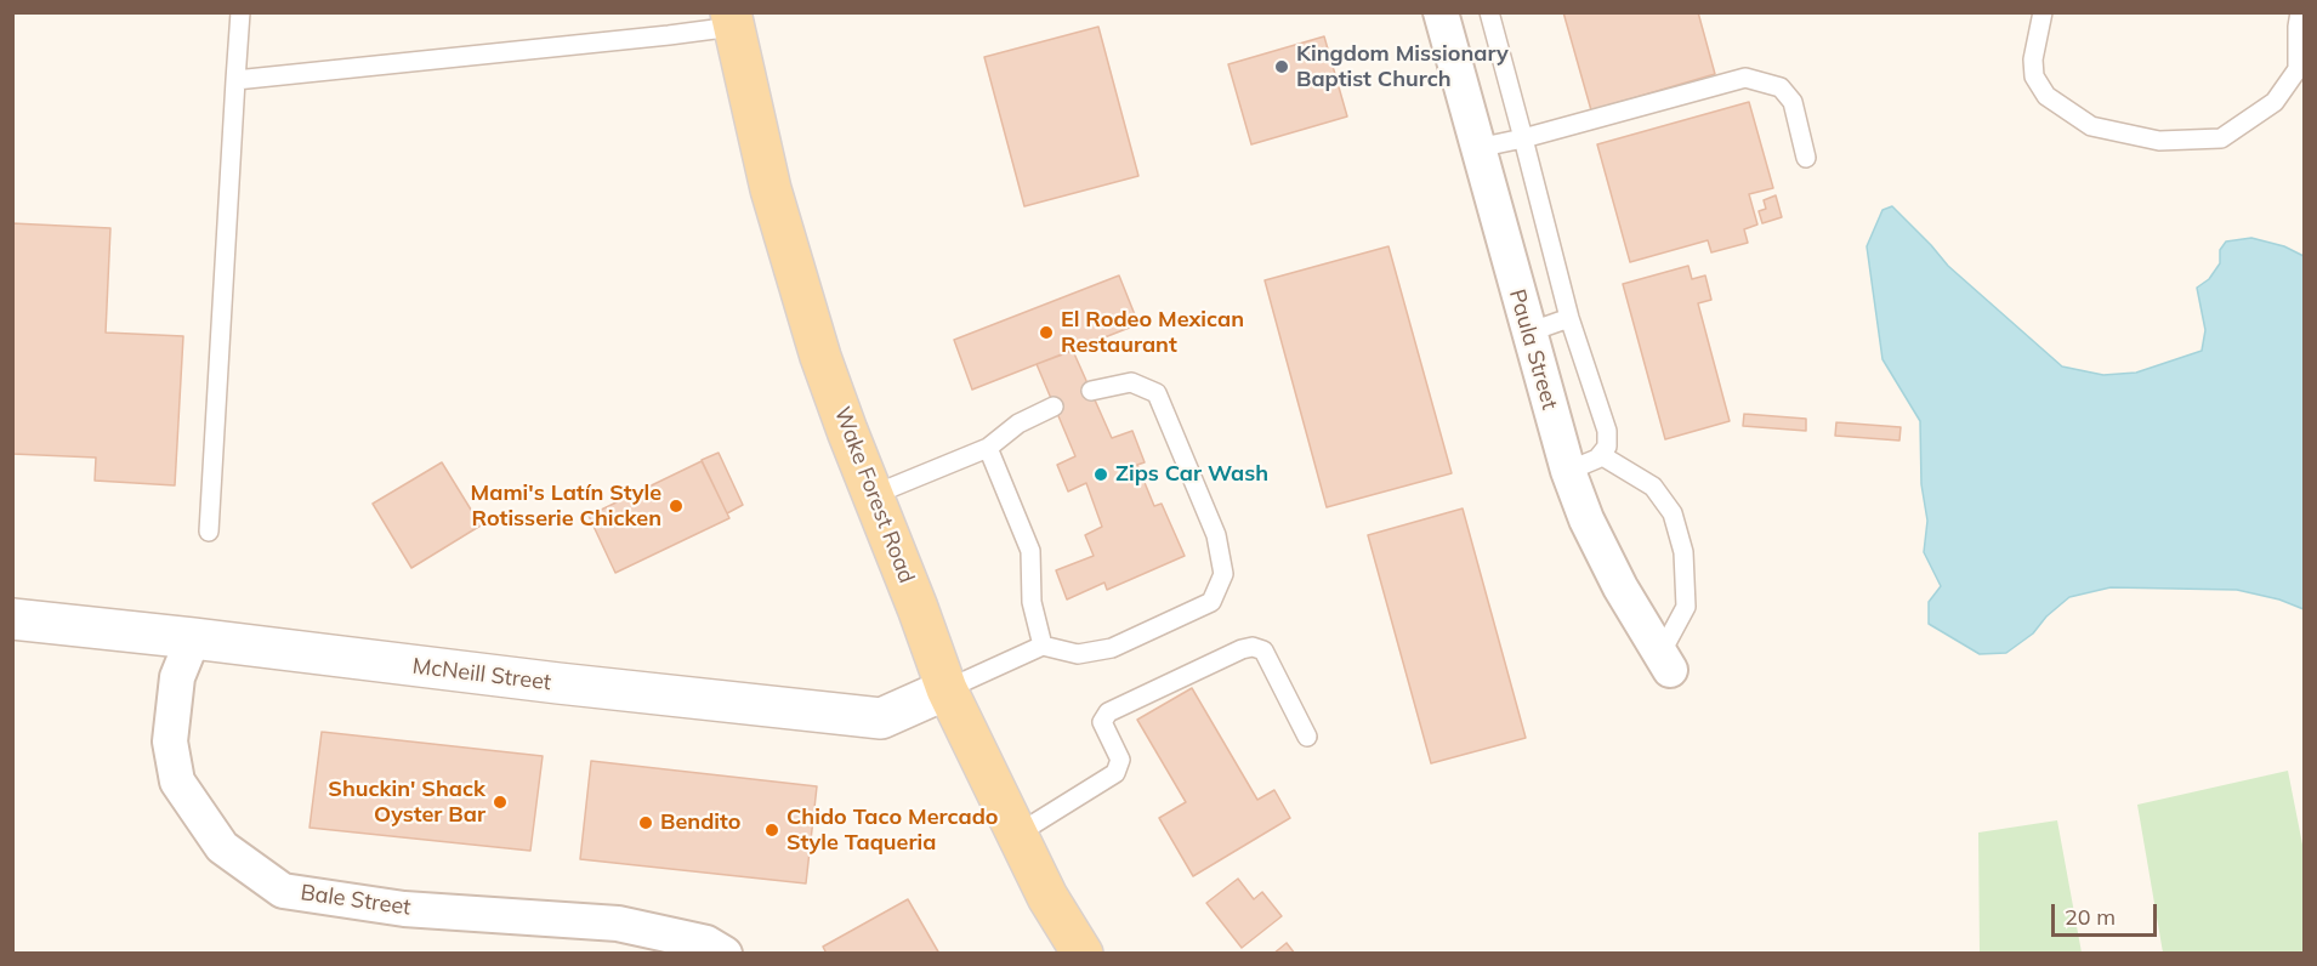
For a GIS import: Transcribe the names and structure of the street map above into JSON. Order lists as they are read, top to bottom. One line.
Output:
{"streets":{"main road":["Wake Forest Road"],"street":["Paula Street","McNeill Street","Bale Street"]},"crossings":[["Wake Forest Road","McNeill Street"],["McNeill Street","Bale Street"]],"places":["Kingdom Missionary Baptist Church","El Rodeo Mexican Restaurant","Zips Car Wash","Mami's Latín Style Rotisserie Chicken","Shuckin' Shack Oyster Bar","Bendito","Chido Taco Mercado Style Taqueria"],"scale_bar":"20 m"}
